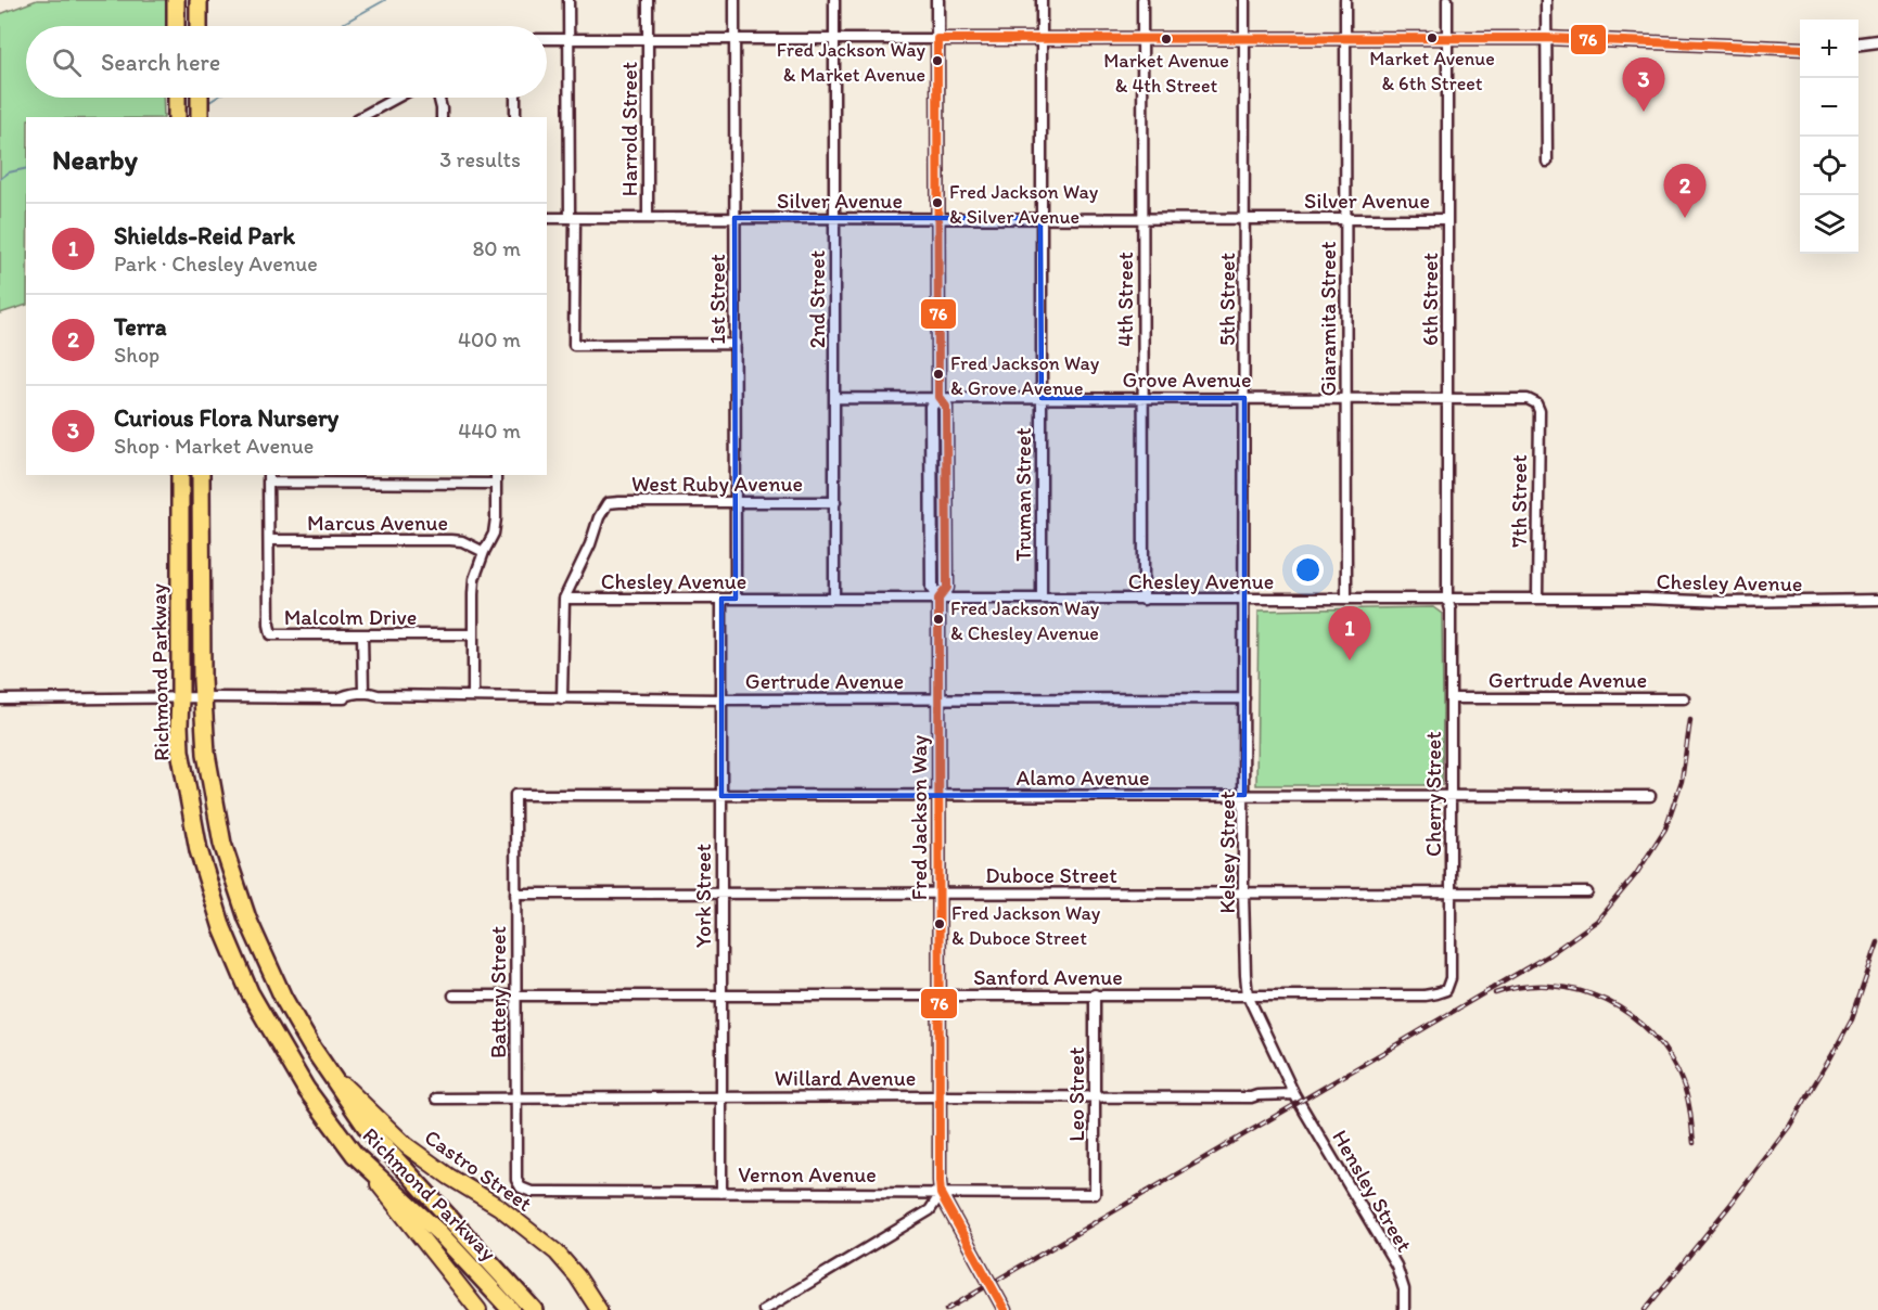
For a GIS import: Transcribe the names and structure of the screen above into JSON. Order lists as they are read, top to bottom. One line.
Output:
{"streets":{"highway":["Richmond Parkway"],"main road":["Castro Street"],"street":["Harrold Street","Silver Avenue","1st Street","2nd Street","4th Street","5th Street","6th Street","Giaramita Street","Grove Avenue","West Ruby Avenue","Truman Street","7th Street","Marcus Avenue","Chesley Avenue","Malcolm Drive","Gertrude Avenue","Alamo Avenue","Cherry Street","Fred Jackson Way","Kelsey Street","Duboce Street","York Street","Sanford Avenue","Battery Street","Willard Avenue","Leo Street","Vernon Avenue","Hensley Street"]},"crossings":[["Harrold Street","Silver Avenue"],["Silver Avenue","1st Street"],["Silver Avenue","2nd Street"],["Silver Avenue","4th Street"],["Silver Avenue","5th Street"],["Silver Avenue","6th Street"],["Silver Avenue","Giaramita Street"],["Silver Avenue","Truman Street"],["Silver Avenue","Fred Jackson Way"],["1st Street","West Ruby Avenue"],["1st Street","Chesley Avenue"],["2nd Street","Grove Avenue"],["2nd Street","West Ruby Avenue"],["2nd Street","Chesley Avenue"],["4th Street","Grove Avenue"],["4th Street","Chesley Avenue"],["5th Street","Grove Avenue"],["5th Street","Chesley Avenue"],["5th Street","Kelsey Street"],["6th Street","Grove Avenue"],["6th Street","Chesley Avenue"],["6th Street","Cherry Street"],["Giaramita Street","Grove Avenue"],["Giaramita Street","Chesley Avenue"],["Grove Avenue","Truman Street"],["Grove Avenue","7th Street"],["Grove Avenue","Fred Jackson Way"],["West Ruby Avenue","Chesley Avenue"],["West Ruby Avenue","Gertrude Avenue"],["Truman Street","Chesley Avenue"],["7th Street","Chesley Avenue"],["Marcus Avenue","Malcolm Drive"],["Chesley Avenue","Cherry Street"],["Chesley Avenue","Fred Jackson Way"],["Chesley Avenue","Kelsey Street"],["Chesley Avenue","York Street"],["Richmond Parkway","Castro Street"],["Gertrude Avenue","Cherry Street"],["Gertrude Avenue","Fred Jackson Way"],["Gertrude Avenue","Kelsey Street"],["Gertrude Avenue","York Street"],["Alamo Avenue","Cherry Street"],["Alamo Avenue","Fred Jackson Way"],["Alamo Avenue","Kelsey Street"],["Alamo Avenue","York Street"],["Alamo Avenue","Battery Street"],["Cherry Street","Duboce Street"],["Cherry Street","Sanford Avenue"],["Fred Jackson Way","Duboce Street"],["Fred Jackson Way","Sanford Avenue"],["Fred Jackson Way","Willard Avenue"],["Fred Jackson Way","Vernon Avenue"],["Kelsey Street","Duboce Street"],["Kelsey Street","Sanford Avenue"],["Kelsey Street","Willard Avenue"],["Kelsey Street","Hensley Street"],["Duboce Street","York Street"],["Duboce Street","Battery Street"],["York Street","Sanford Avenue"],["York Street","Willard Avenue"],["York Street","Vernon Avenue"],["Sanford Avenue","Battery Street"],["Sanford Avenue","Leo Street"],["Battery Street","Willard Avenue"],["Battery Street","Vernon Avenue"],["Willard Avenue","Leo Street"],["Willard Avenue","Hensley Street"],["Leo Street","Vernon Avenue"]],"places":["Market Avenue & 6th Street","Market Avenue & 4th Street","Fred Jackson Way & Market Avenue","Fred Jackson Way & Silver Avenue","Fred Jackson Way & Grove Avenue","Fred Jackson Way & Chesley Avenue","Fred Jackson Way & Duboce Street"],"lines":["transit line 76"],"page":{"map_buttons":["+","−"],"search":"Search here","pins":["3","2","1"],"heading":["Nearby","3 results"],"list":[{"mark":"1","name":"Shields-Reid Park","note":"Park · Chesley Avenue","value":"80 m"},{"mark":"2","name":"Terra","note":"Shop","value":"400 m"},{"mark":"3","name":"Curious Flora Nursery","note":"Shop · Market Avenue","value":"440 m"}]}}
